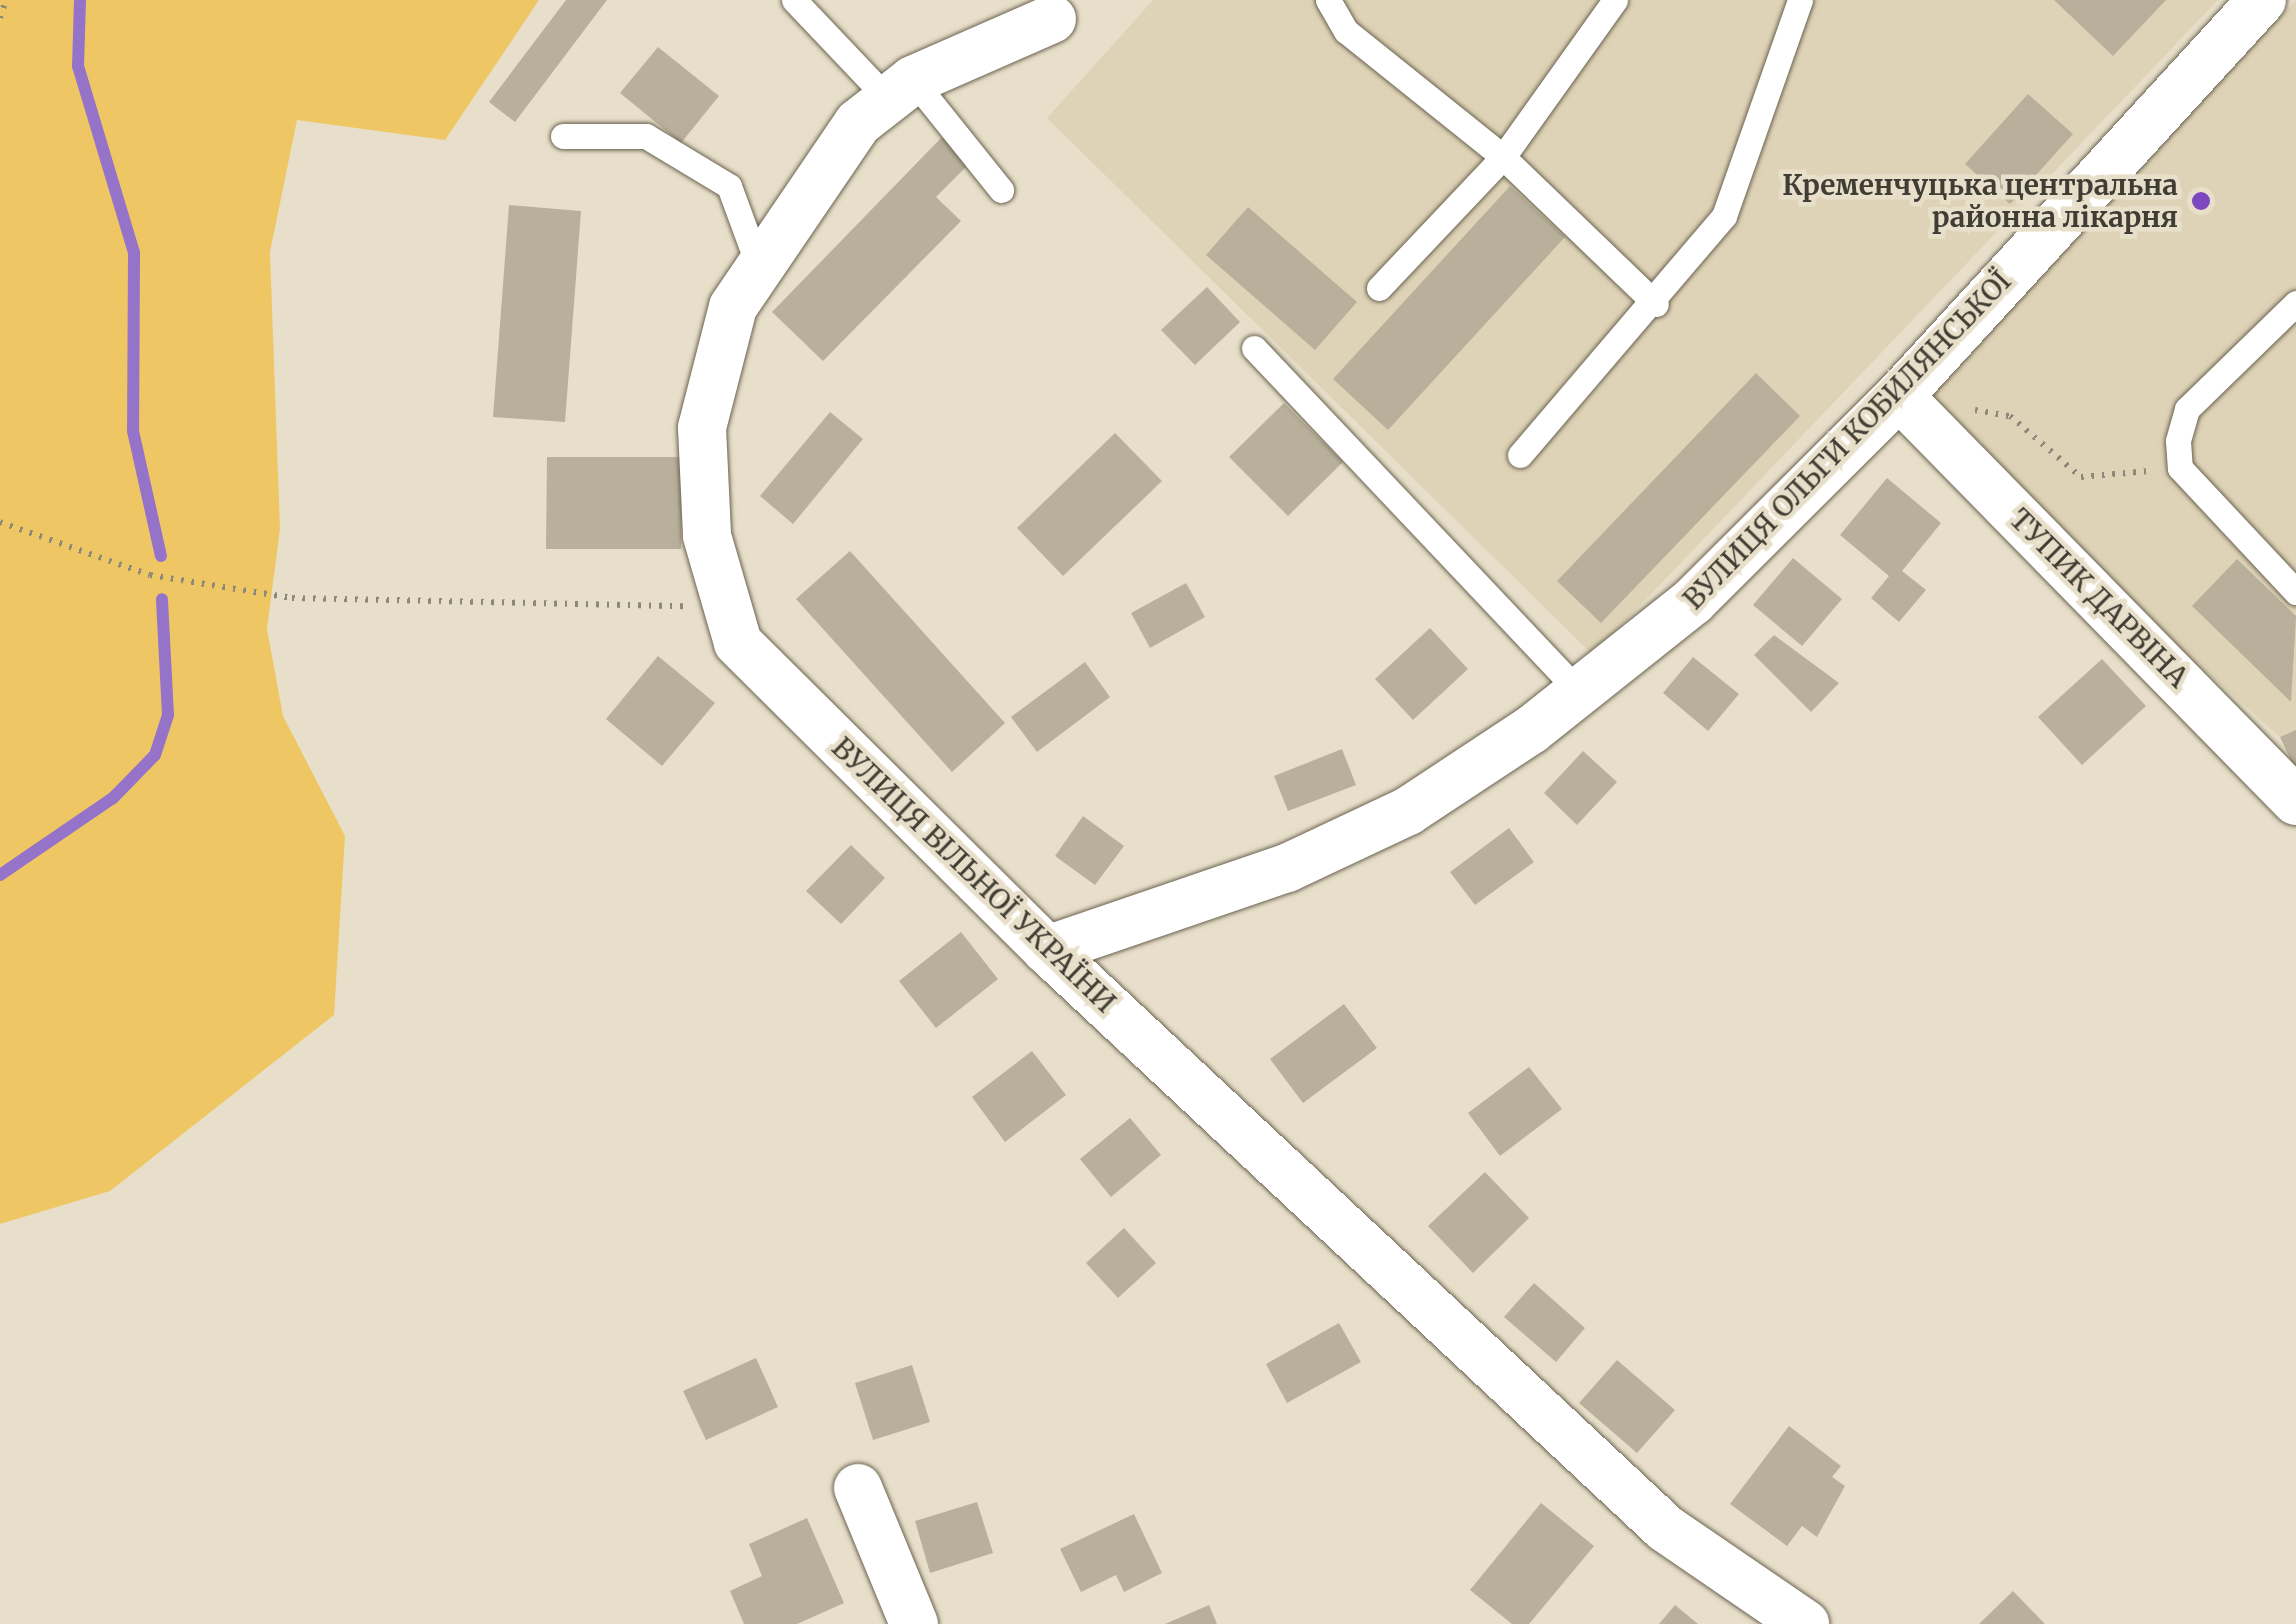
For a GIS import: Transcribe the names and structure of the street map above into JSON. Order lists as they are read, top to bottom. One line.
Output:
{"streets":{"street":["ВУЛИЦЯ ОЛЬГИ КОБИЛЯНСЬКОЇ","ТУПИК ДАРВІНА","ВУЛИЦЯ ВІЛЬНОЇ УКРАЇНИ"]},"crossings":[["ВУЛИЦЯ ОЛЬГИ КОБИЛЯНСЬКОЇ","ТУПИК ДАРВІНА"],["ВУЛИЦЯ ОЛЬГИ КОБИЛЯНСЬКОЇ","ВУЛИЦЯ ВІЛЬНОЇ УКРАЇНИ"]],"places":["Кременчуцька центральна районна лікарня"]}
